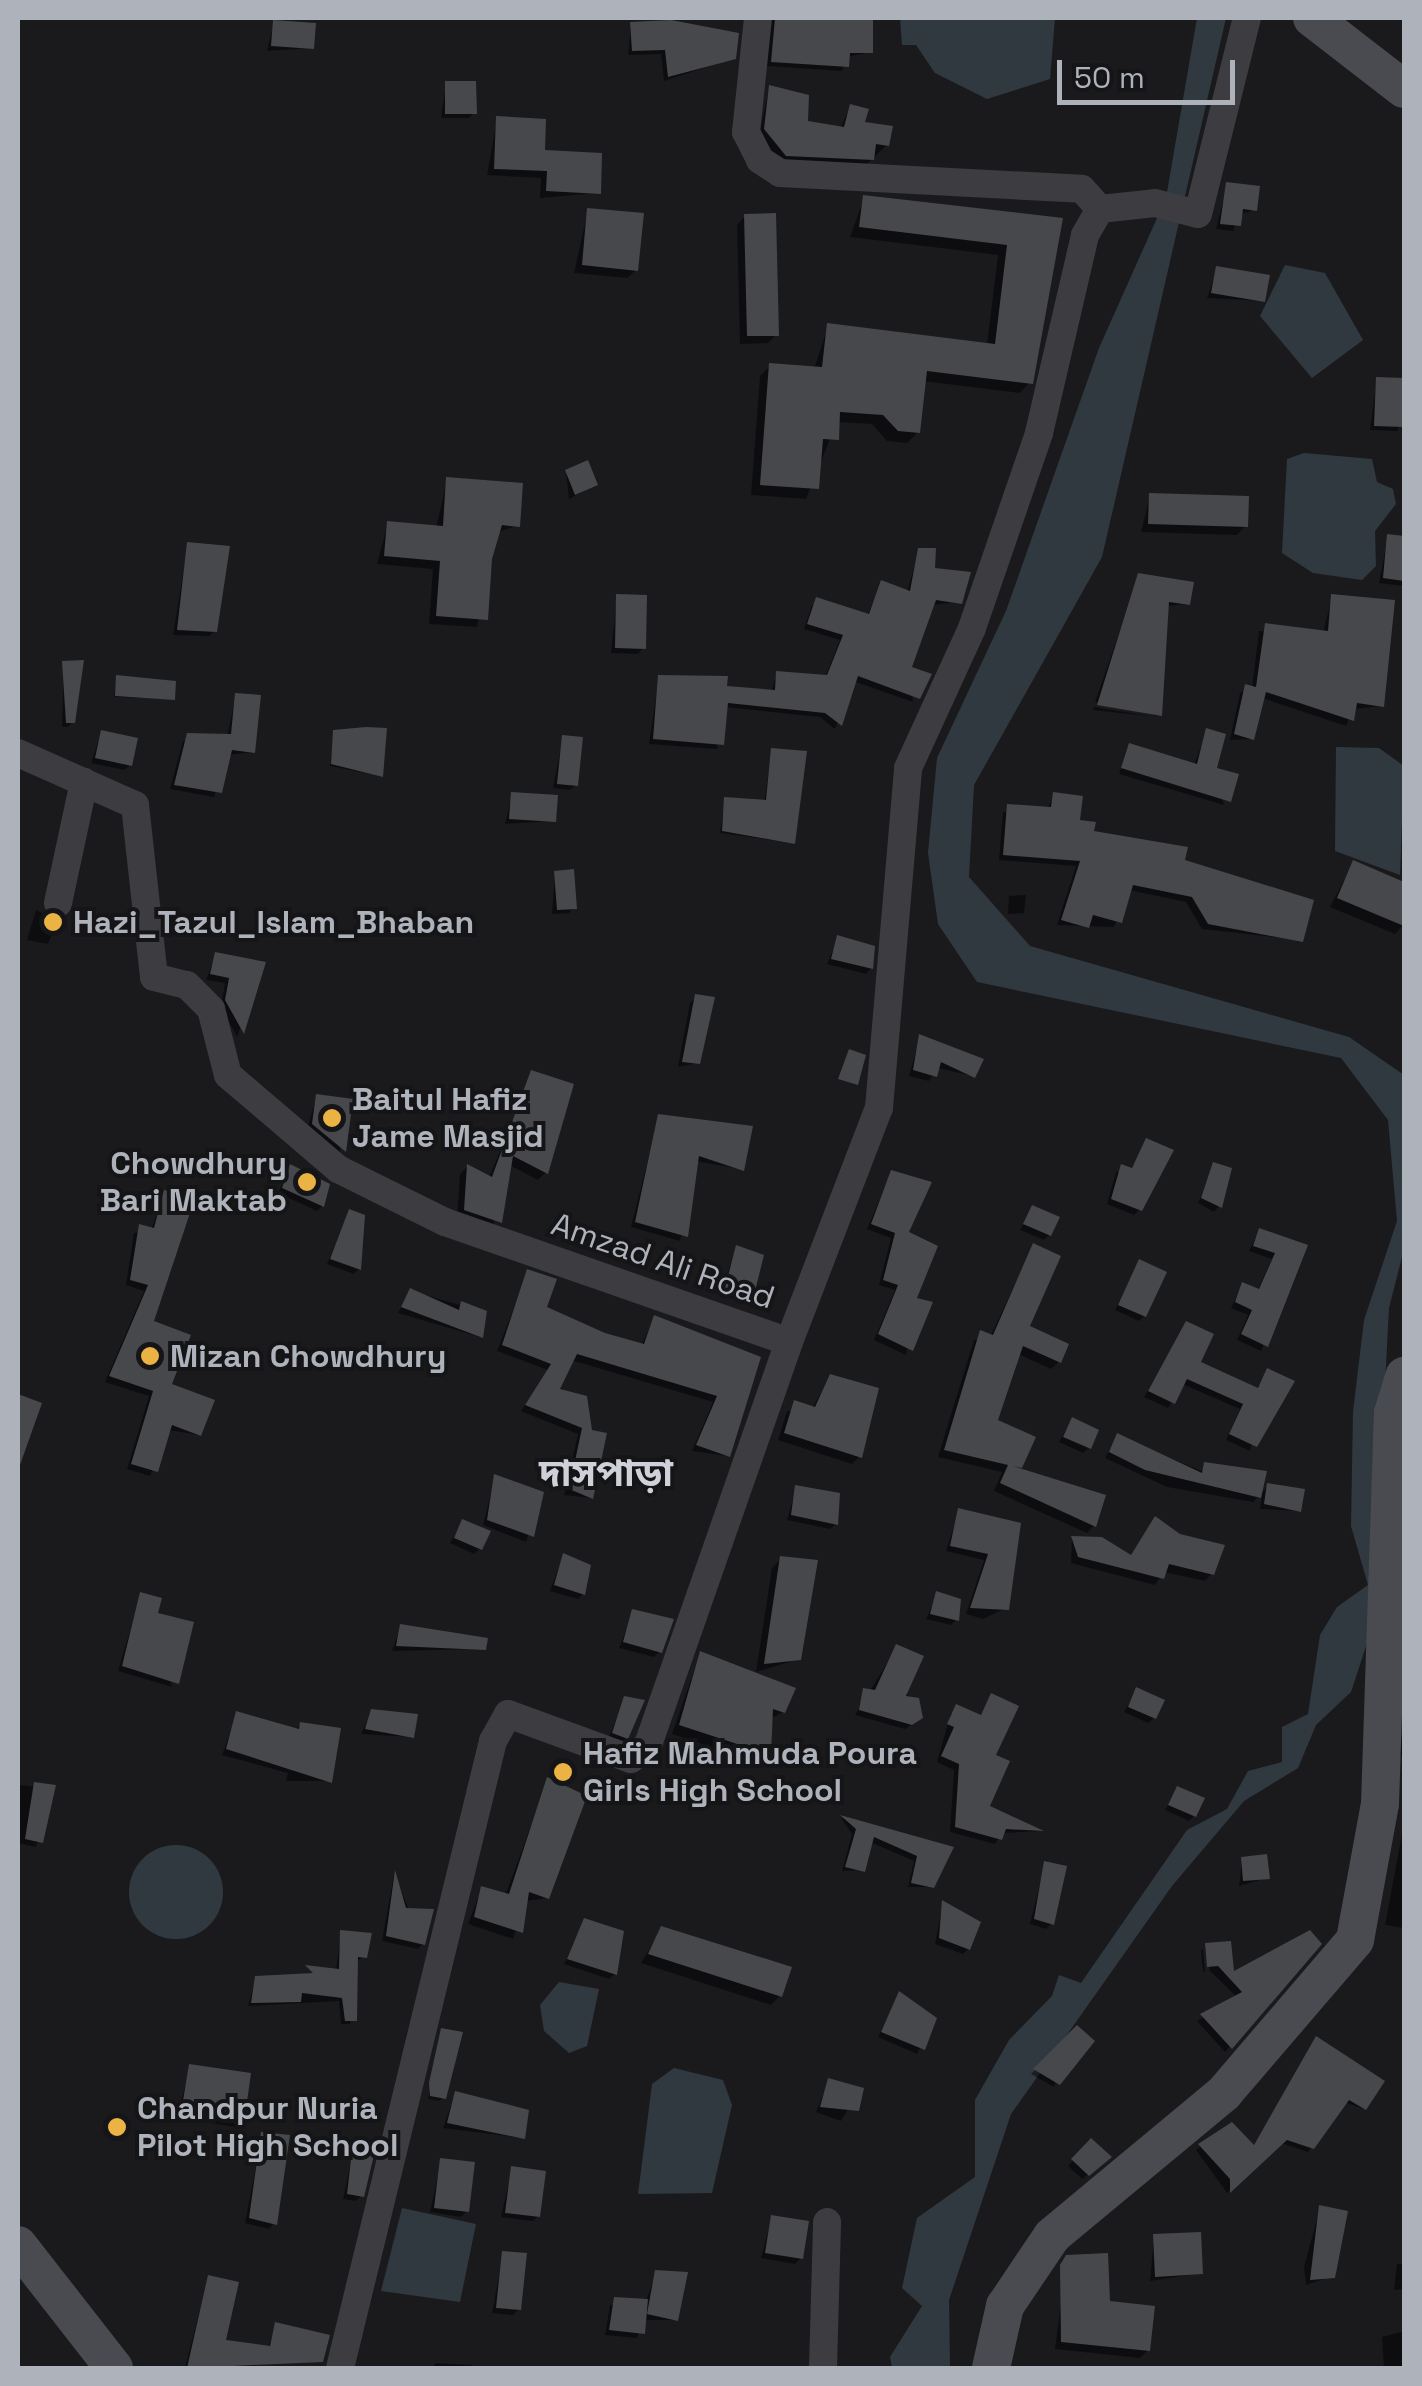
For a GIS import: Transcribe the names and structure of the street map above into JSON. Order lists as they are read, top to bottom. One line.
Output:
{"streets":{"street":["Amzad Ali Road"]},"districts":["দাসপাড়া"],"places":["Hazi_Tazul_Islam_Bhaban","Baitul Hafiz Jame Masjid","Chowdhury Bari Maktab","Mizan Chowdhury","Hafiz Mahmuda Poura Girls High School","Chandpur Nuria Pilot High School"],"scale_bar":"50 m"}
